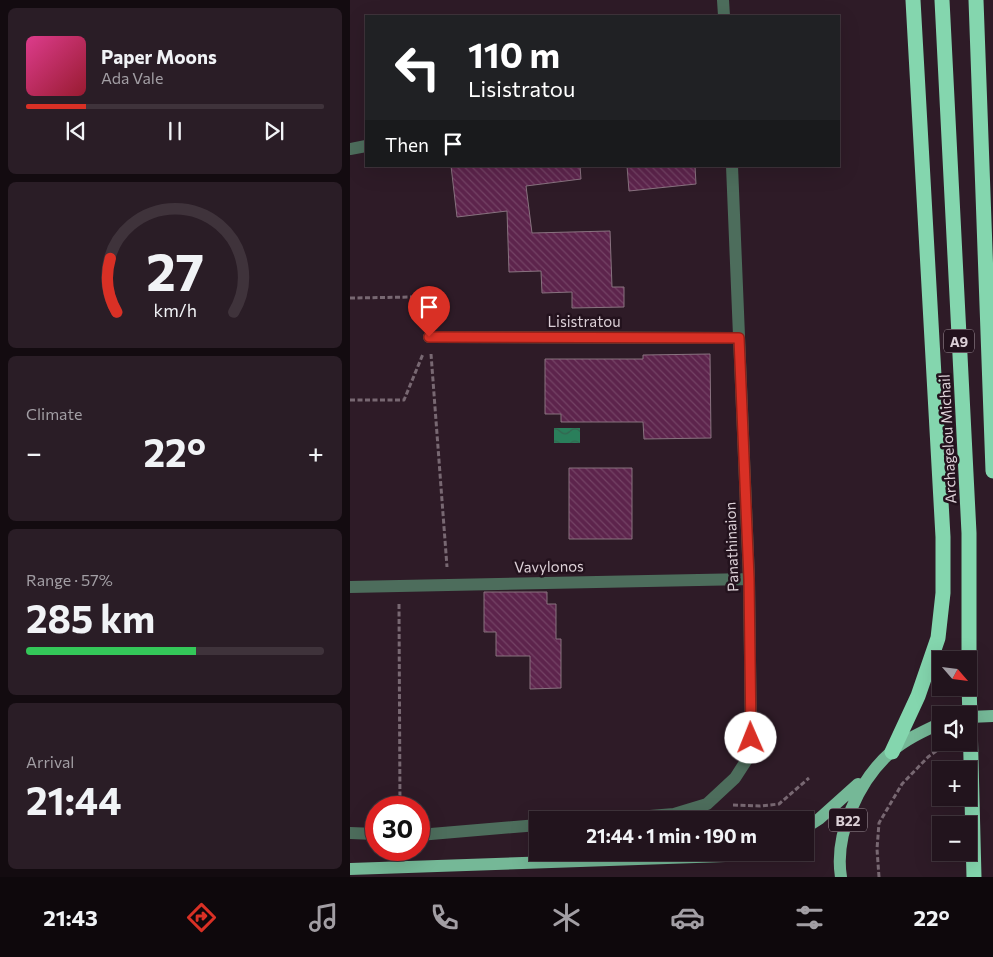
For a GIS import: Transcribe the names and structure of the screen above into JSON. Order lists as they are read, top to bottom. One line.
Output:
{"streets":{"highway":["A9","Archagelou Michail"],"main road":["B22"],"street":["Lisistratou","Panathinaion","Vavylonos"]},"crossings":[["Lisistratou","Panathinaion"],["Panathinaion","Vavylonos"]],"north":"bottom right","page":{"turn":["110 m","Lisistratou"],"song":["Paper Moons","Ada Vale"],"then":"Then","tile":["Climate",["Range · 57%","285 km"],["Arrival","21:44"]],"heat":["−","22°","+"],"map_buttons":["+","−"],"limit":"30","trip":"21:44 · 1 min · 190 m","tabs":["21:43","22°"],"gauge":["27","km/h"]}}
